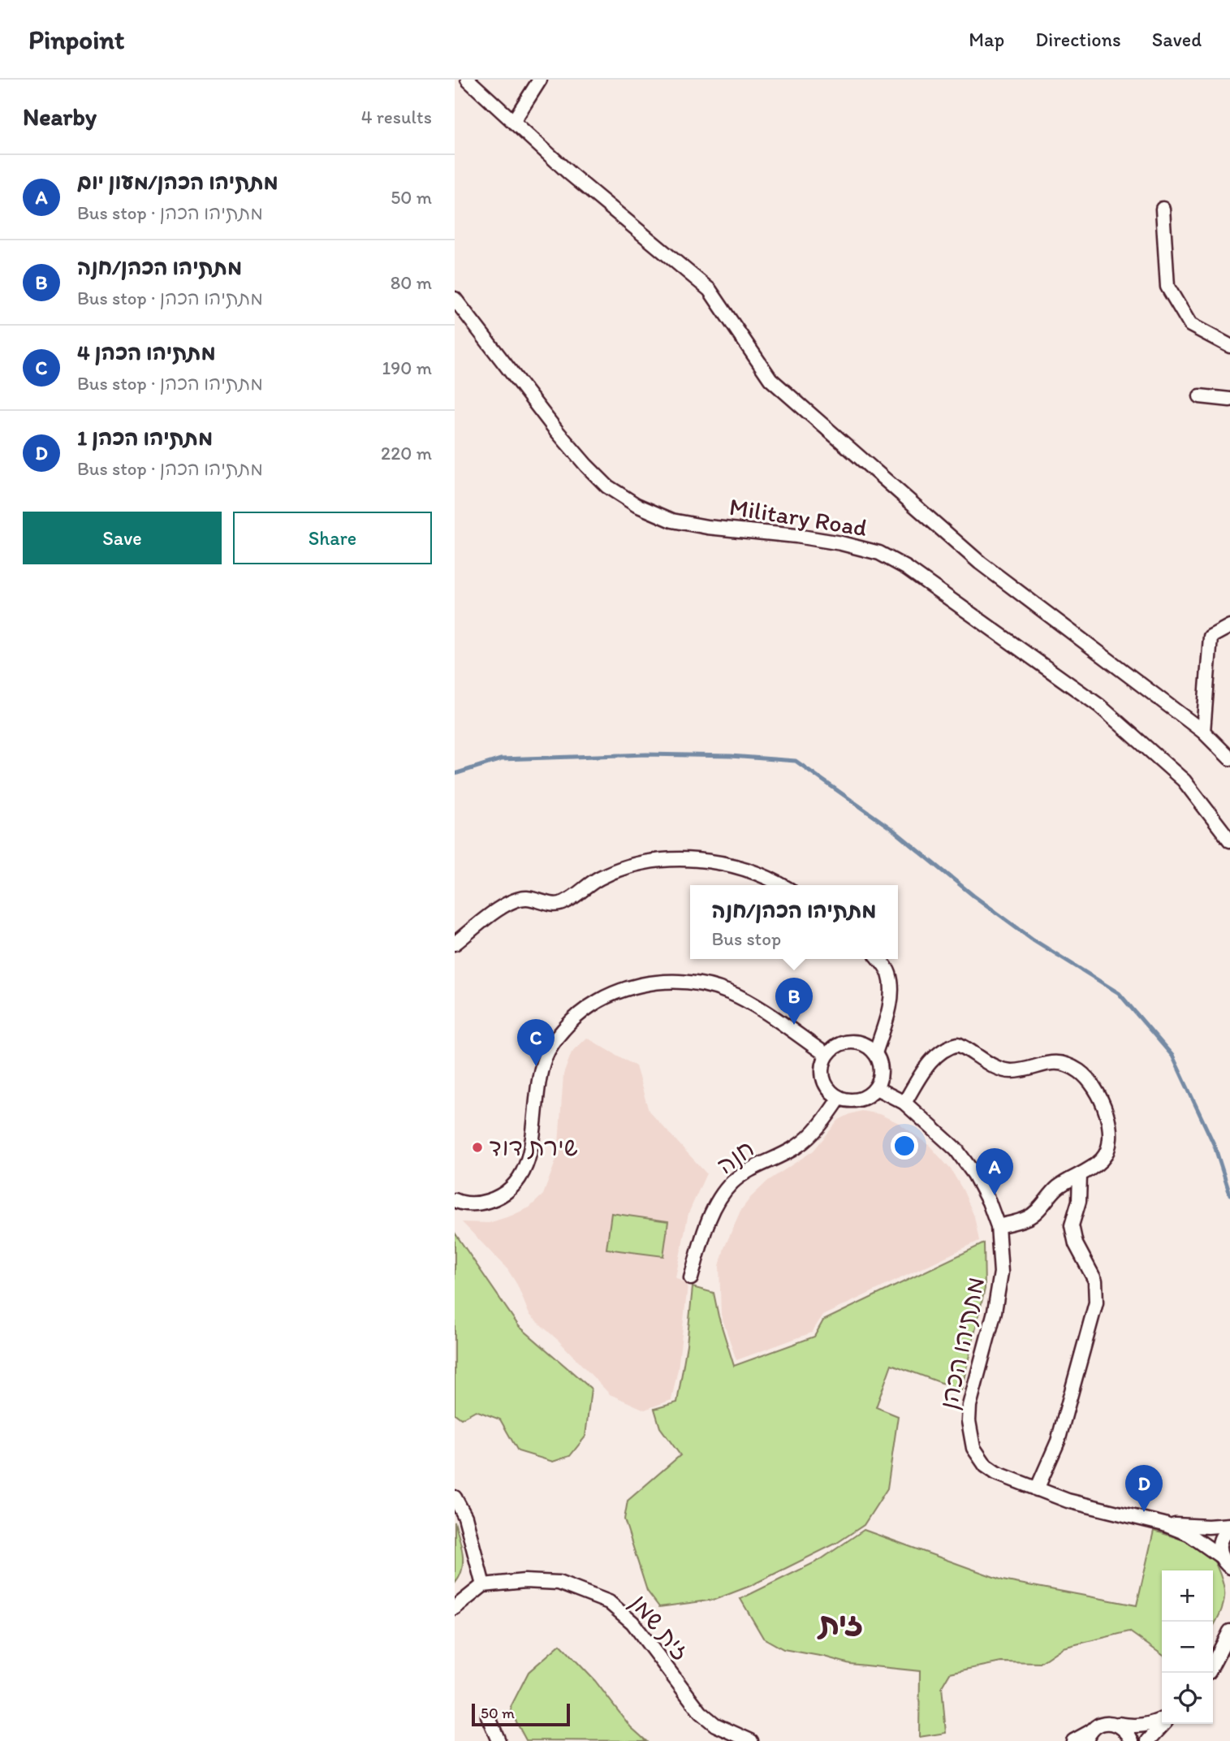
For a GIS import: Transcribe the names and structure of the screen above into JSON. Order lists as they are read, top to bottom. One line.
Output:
{"streets":{"street":["Military Road","חנה","מתתיהו הכהן","זית שמן"]},"crossings":[["חנה","מתתיהו הכהן"]],"districts":["זית"],"places":["שירת דוד"],"scale_bar":"50 m","page":{"header":"Pinpoint","nav":["Map","Directions","Saved"],"heading":["Nearby","4 results"],"list":[{"mark":"A","name":"מתתיהו הכהן/מעון יום","note":"Bus stop · מתתיהו הכהן","value":"50 m"},{"mark":"B","name":"מתתיהו הכהן/חנה","note":"Bus stop · מתתיהו הכהן","value":"80 m"},{"mark":"C","name":"מתתיהו הכהן 4","note":"Bus stop · מתתיהו הכהן","value":"190 m"},{"mark":"D","name":"מתתיהו הכהן 1","note":"Bus stop · מתתיהו הכהן","value":"220 m"}],"buttons":["Save","Share"],"popup":["מתתיהו הכהן/חנה","Bus stop"],"pins":["B","C","A","D"],"map_buttons":["+","−"],"scale":"50 m"}}
